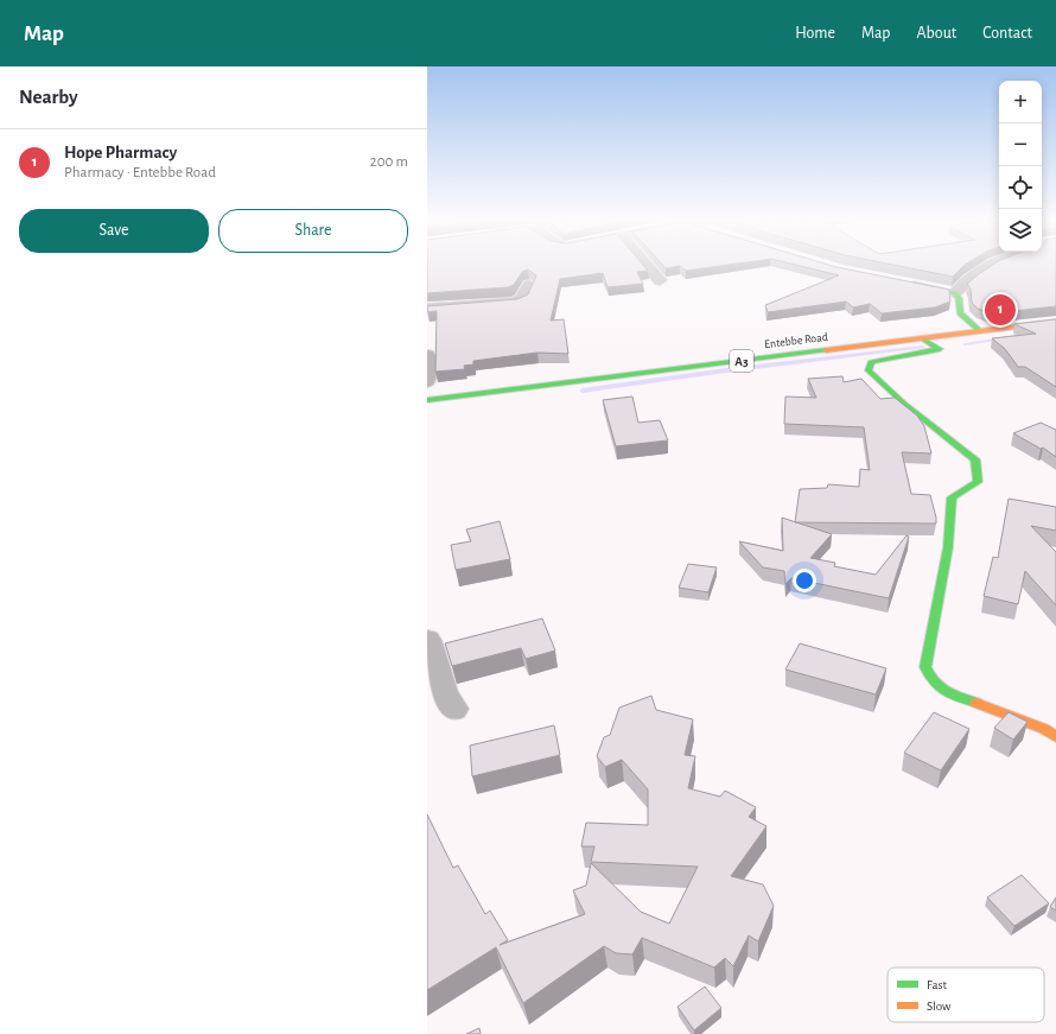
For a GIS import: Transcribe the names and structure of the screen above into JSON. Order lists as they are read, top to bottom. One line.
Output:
{"streets":{"street":["Entebbe Road","A3"]},"legend":["Fast","Slow"],"page":{"header":"Map","nav":["Home","Map","About","Contact"],"heading":"Nearby","map_buttons":["+","−"],"list":[{"mark":"1","name":"Hope Pharmacy","note":"Pharmacy · Entebbe Road","value":"200 m"}],"buttons":["Save","Share"],"pins":"1"}}
